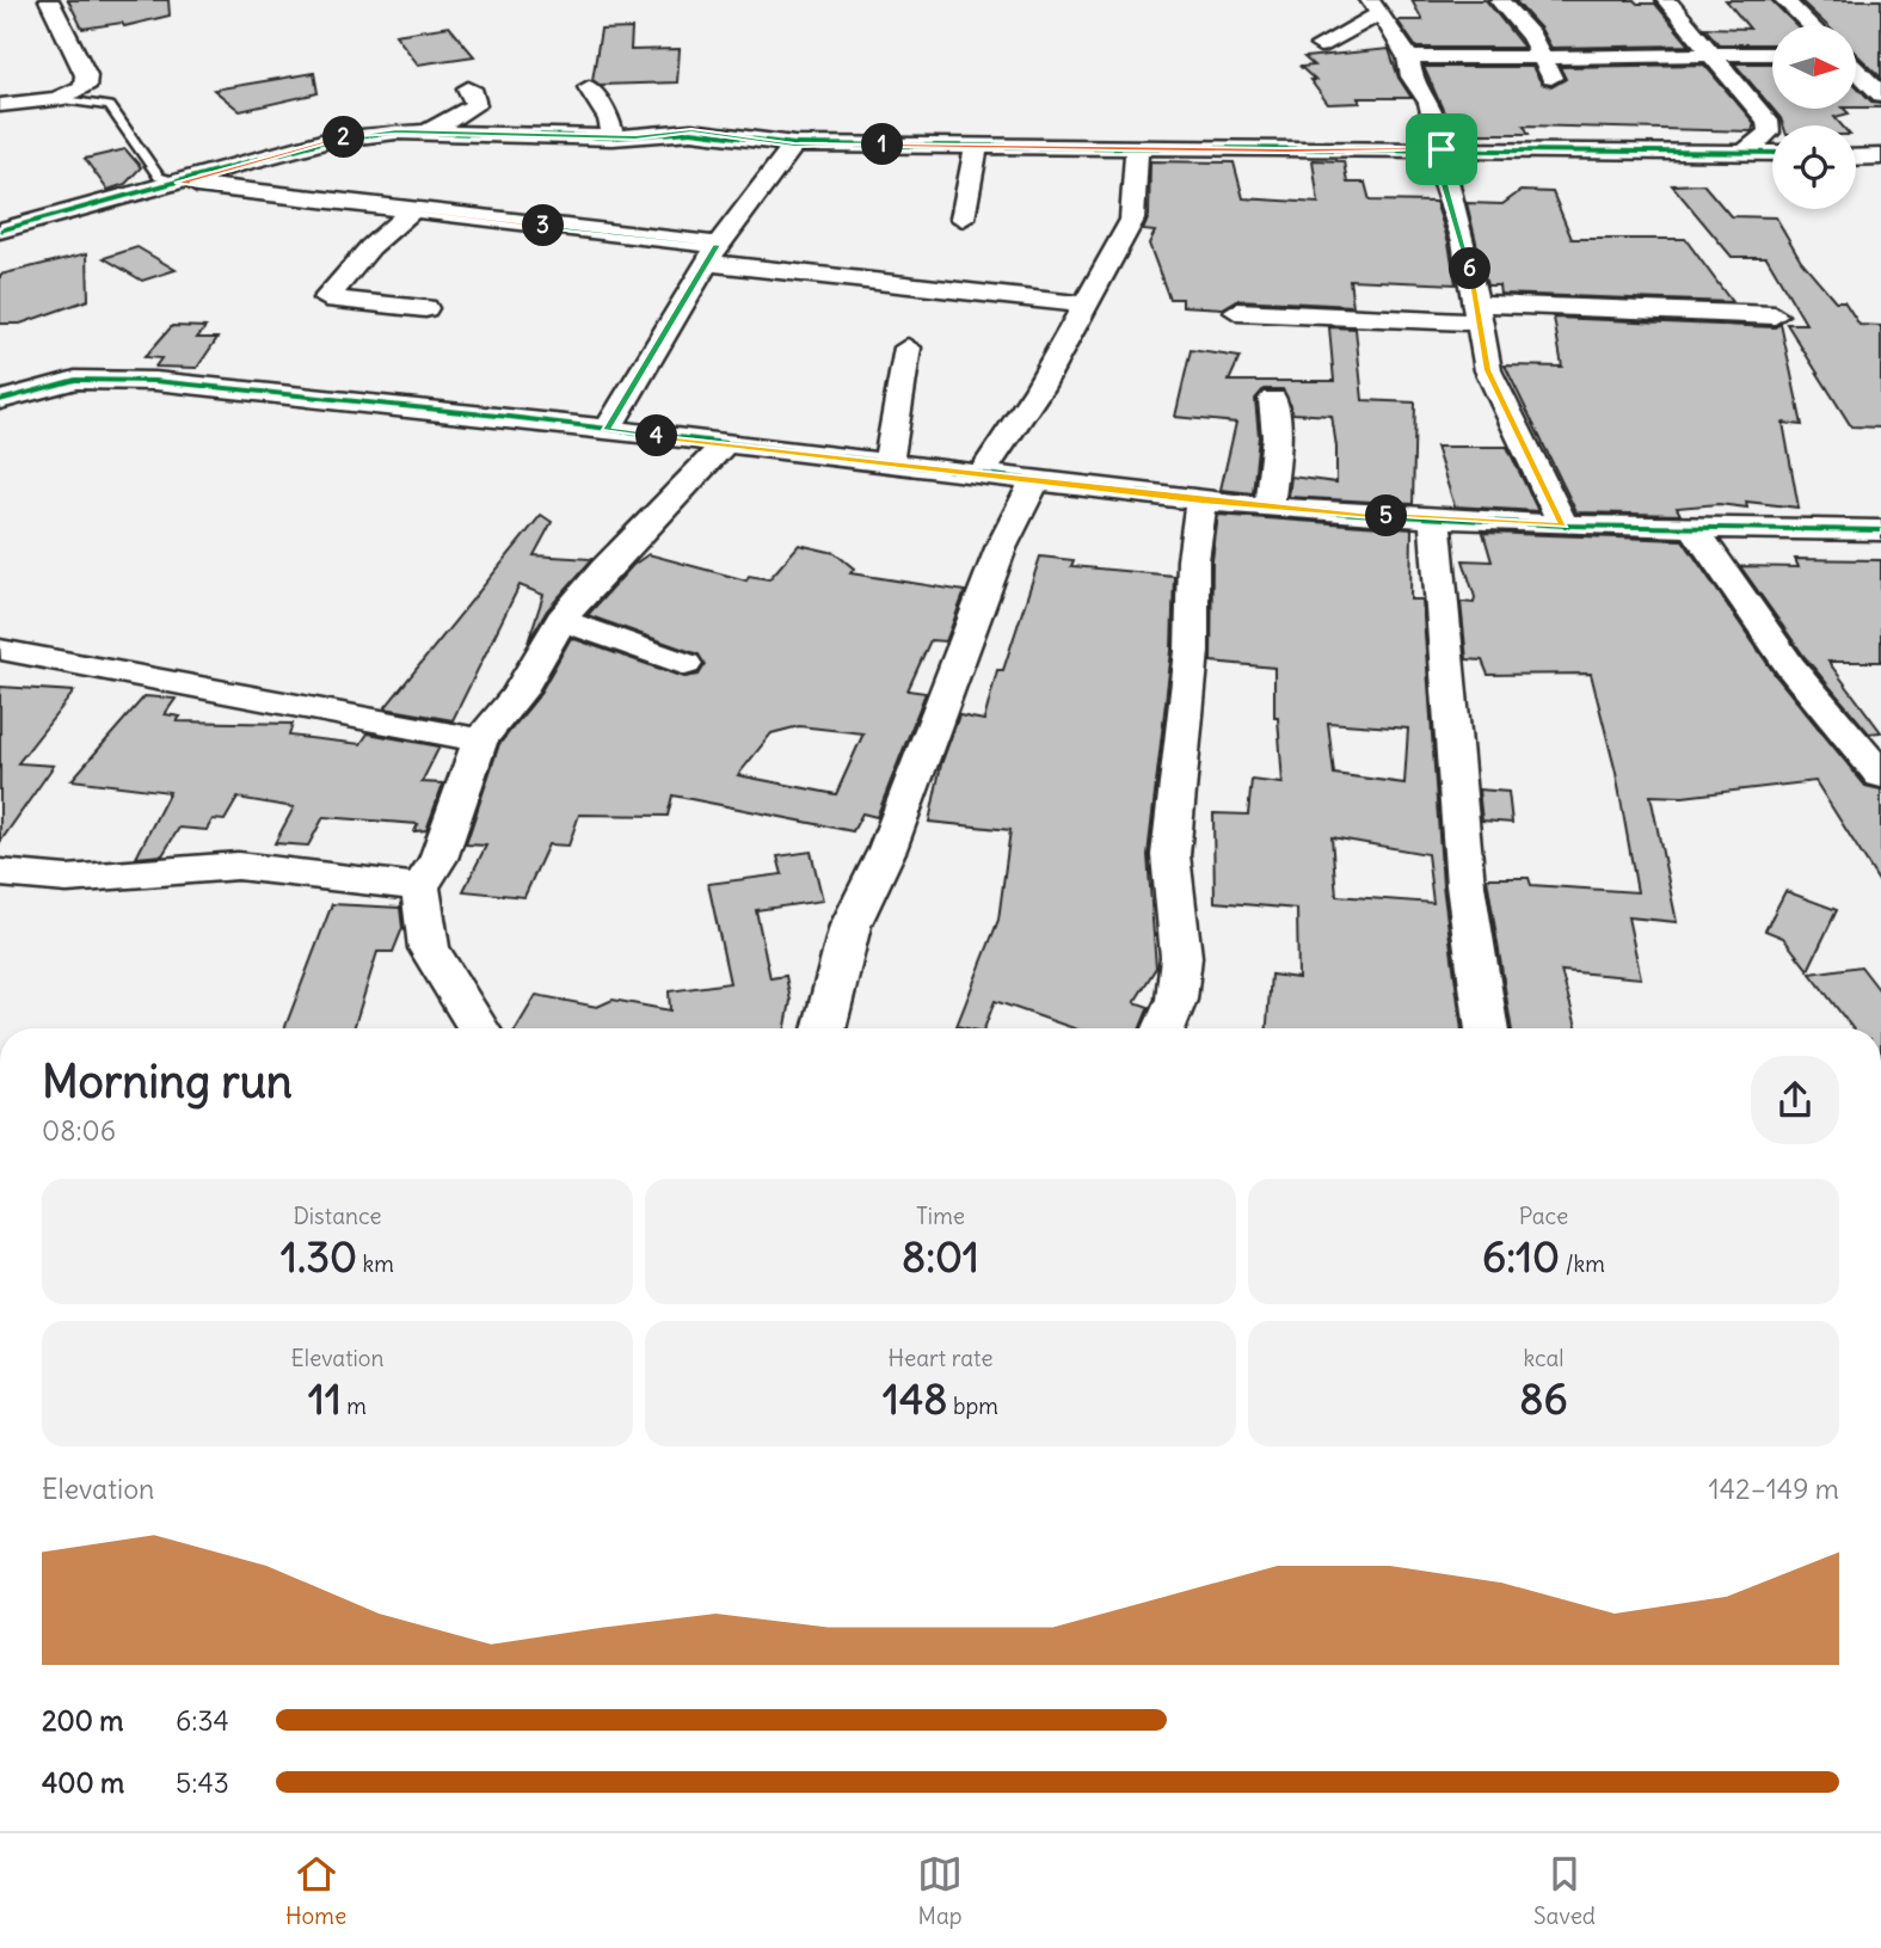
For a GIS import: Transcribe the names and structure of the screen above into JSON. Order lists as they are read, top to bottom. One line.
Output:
{"north":"right","page":{"pins":["2","1","3","6","4","5"],"heading":["Morning run","08:06"],"stats":[["Distance","1.30 km"],["Time","8:01"],["Pace","6:10 /km"],["Elevation","11 m"],["Heart rate","148 bpm"],["kcal","86"]],"chart":["Elevation","142–149 m"],"list":[{"name":"200 m","note":"6:34"},{"name":"400 m","note":"5:43"}],"tabs":["Home","Map","Saved"]}}
